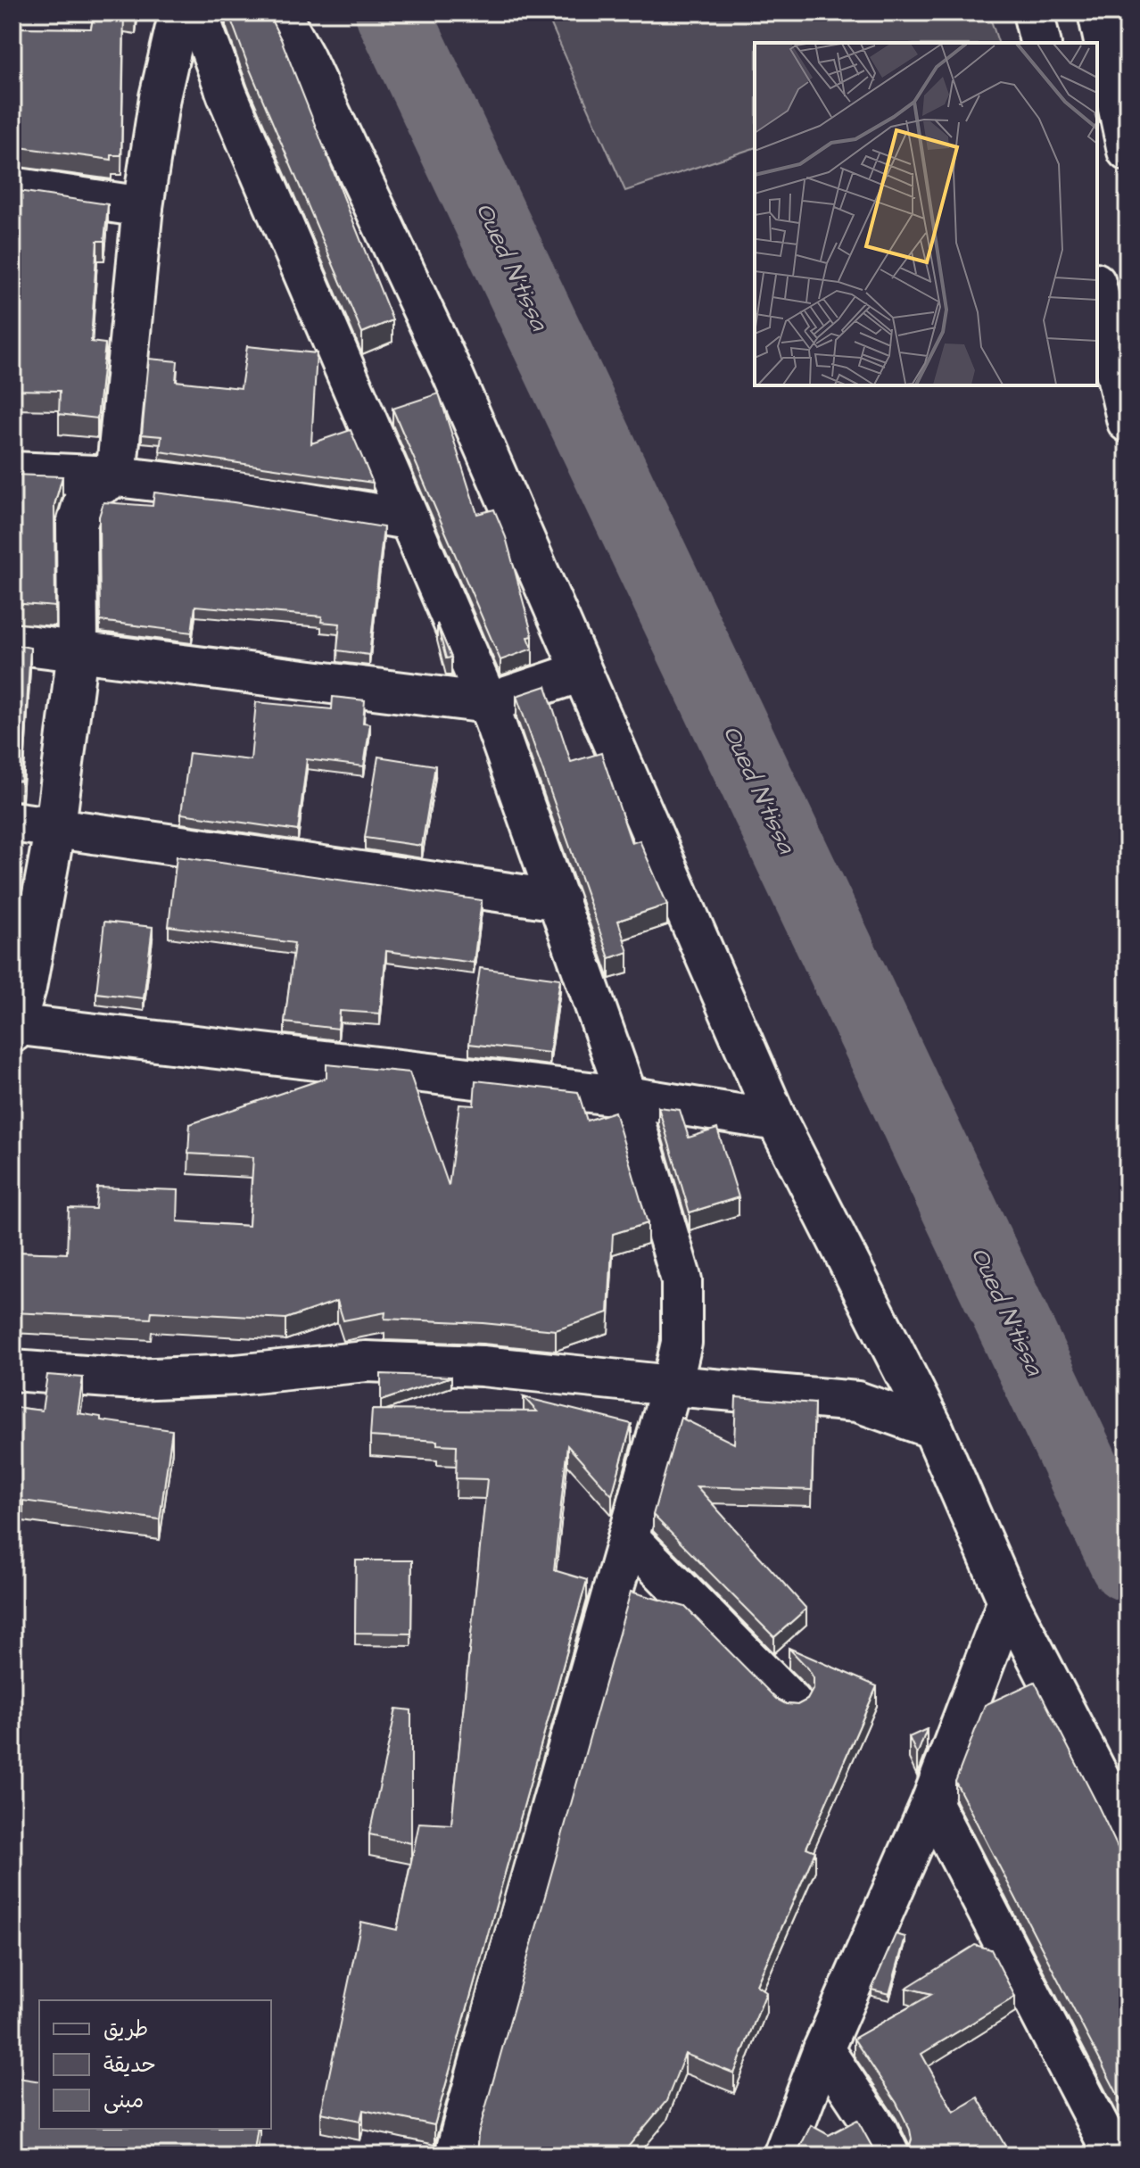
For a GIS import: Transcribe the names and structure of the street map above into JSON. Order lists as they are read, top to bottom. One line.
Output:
{"water":["Oued N'tissa"],"legend":["طريق","حديقة","مبنى"]}
